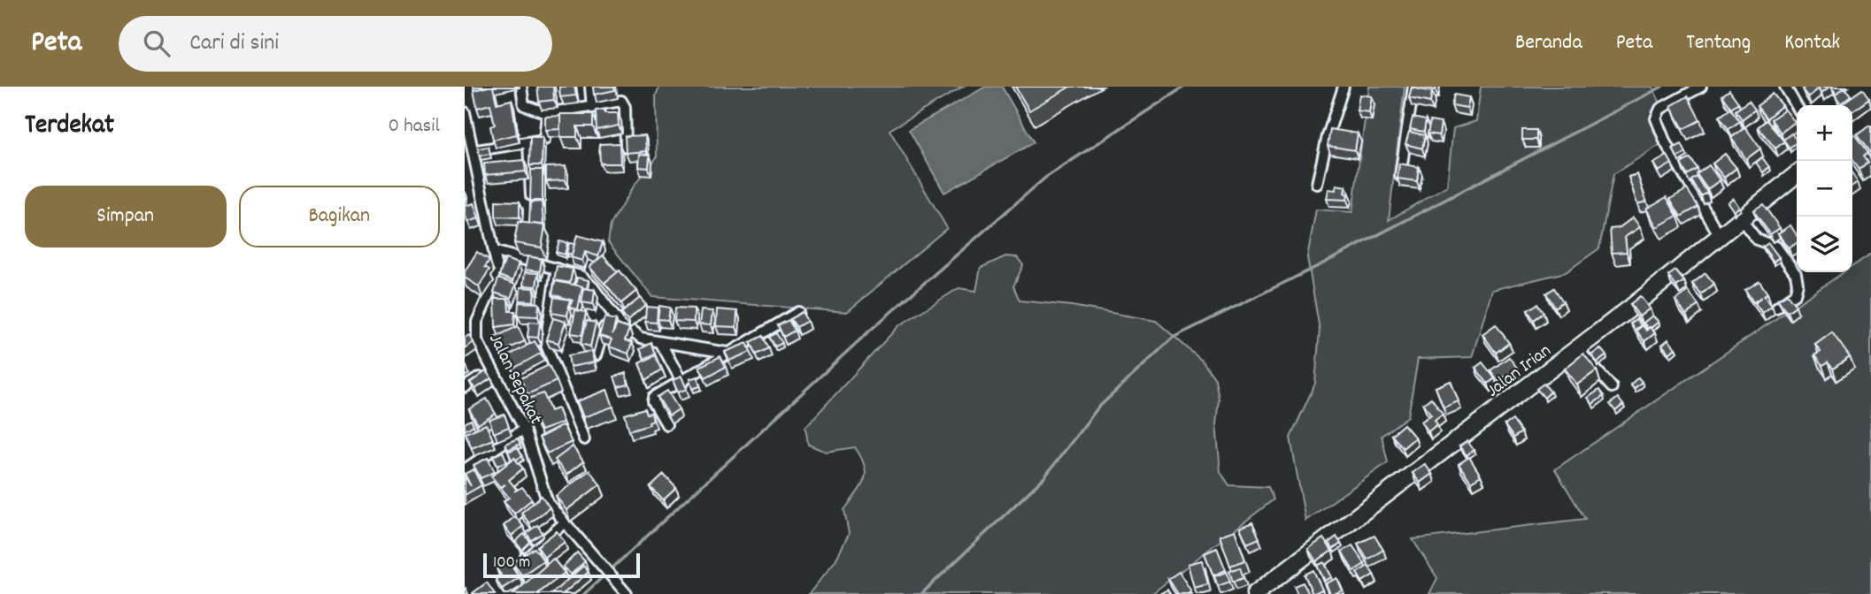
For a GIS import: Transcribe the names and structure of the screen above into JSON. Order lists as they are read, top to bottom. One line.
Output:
{"streets":{"main road":["Jalan Irian"],"street":["Jalan Sepakat"]},"scale_bar":"100 m","page":{"header":"Peta","search":"Cari di sini","nav":["Beranda","Peta","Tentang","Kontak"],"heading":["Terdekat","0 hasil"],"map_buttons":["+","−"],"buttons":["Simpan","Bagikan"],"scale":"100 m"}}
